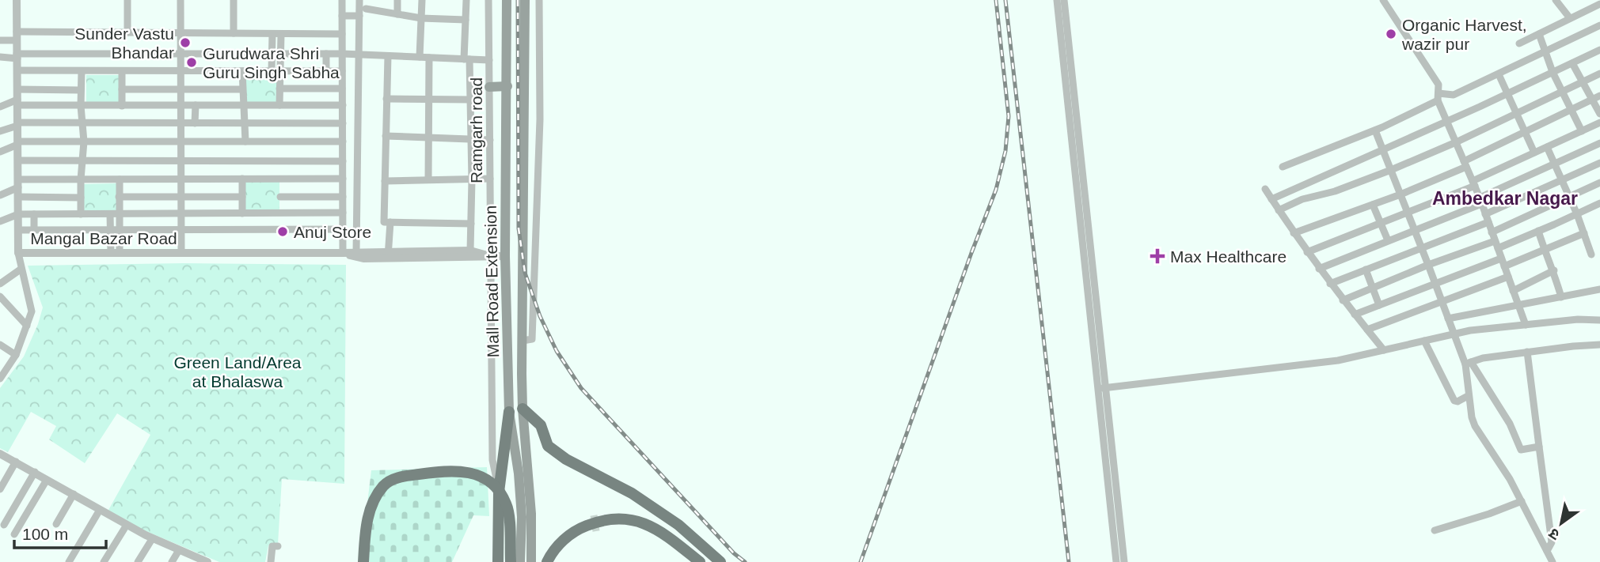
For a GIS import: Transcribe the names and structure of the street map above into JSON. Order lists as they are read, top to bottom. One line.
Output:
{"streets":{"main road":["Mall Road Extension"],"street":["Ramgarh road","Mangal Bazar Road"]},"districts":["Ambedkar Nagar"],"parks":["Green Land/Area at Bhalaswa"],"places":{"other":["Organic Harvest, wazir pur","Sunder Vastu Bhandar","Gurudwara Shri Guru Singh Sabha","Anuj Store"],"health":["Max Healthcare"]},"scale_bar":"100 m","north":"bottom left"}
